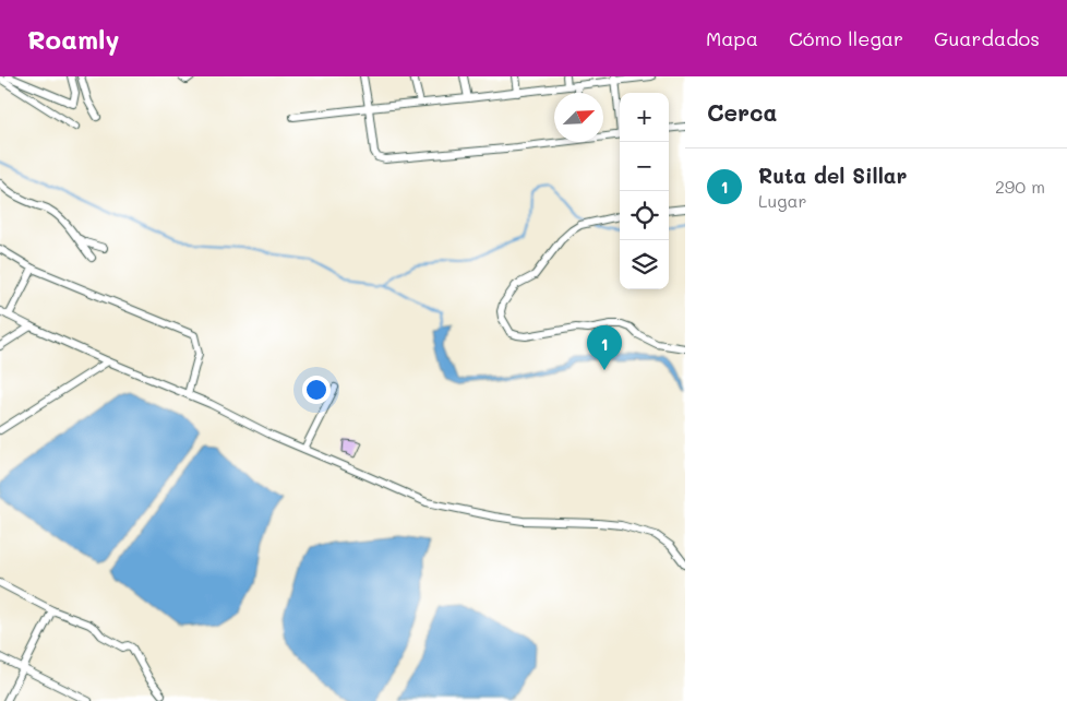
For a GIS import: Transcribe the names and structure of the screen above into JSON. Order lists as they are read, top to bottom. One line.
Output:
{"north":"top right","page":{"header":"Roamly","nav":["Mapa","Cómo llegar","Guardados"],"heading":"Cerca","map_buttons":["+","−"],"list":[{"mark":"1","name":"Ruta del Sillar","note":"Lugar","value":"290 m"}],"pins":"1"}}
